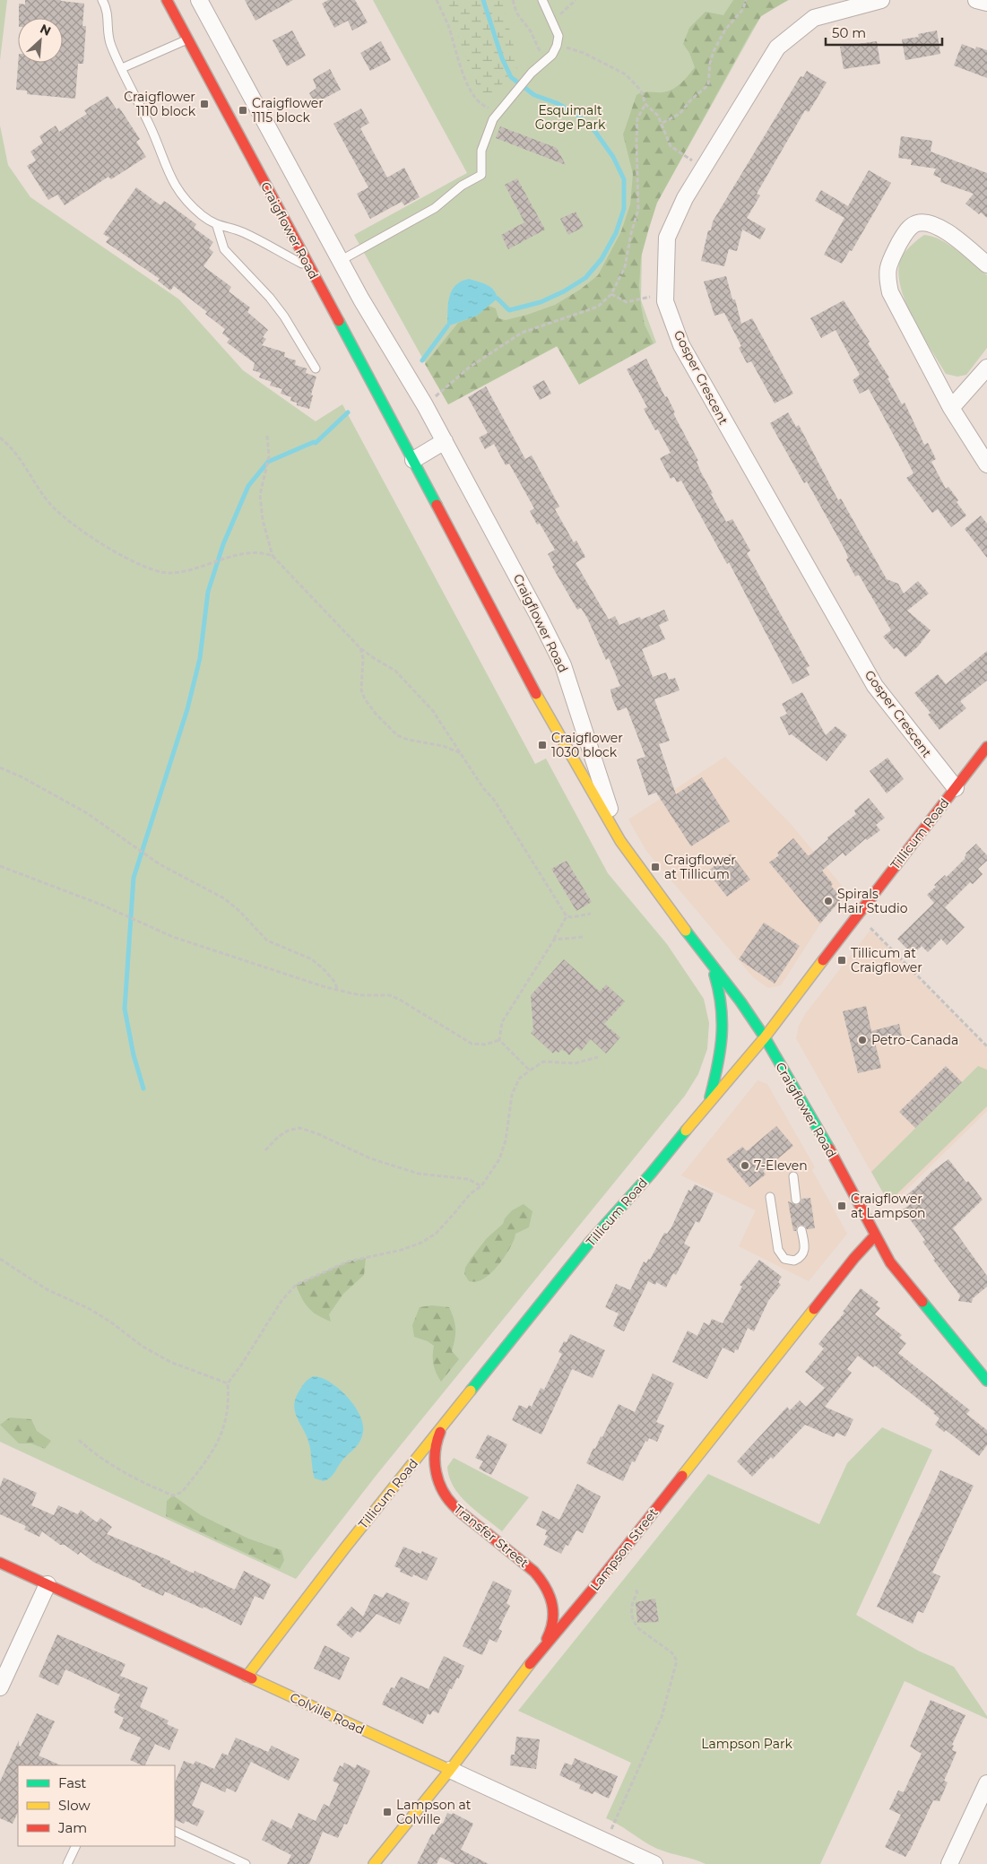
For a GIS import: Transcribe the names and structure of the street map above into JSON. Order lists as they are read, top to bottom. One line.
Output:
{"streets":{"main road":["Craigflower Road","Tillicum Road","Transfer Street","Lampson Street","Colville Road"],"street":["Gosper Crescent"]},"crossings":[["Craigflower Road","Tillicum Road"],["Craigflower Road","Lampson Street"],["Gosper Crescent","Tillicum Road"],["Tillicum Road","Transfer Street"],["Tillicum Road","Colville Road"],["Transfer Street","Lampson Street"],["Lampson Street","Colville Road"]],"parks":["Esquimalt Gorge Park","Lampson Park"],"places":{"transit":["Craigflower 1110 block","Craigflower 1115 block","Craigflower 1030 block","Craigflower at Tillicum","Tillicum at Craigflower","Craigflower at Lampson","Lampson at Colville"],"other":["Spirals Hair Studio","Petro-Canada","7-Eleven"]},"legend":["Fast","Slow","Jam"],"scale_bar":"50 m","north":"top right"}
